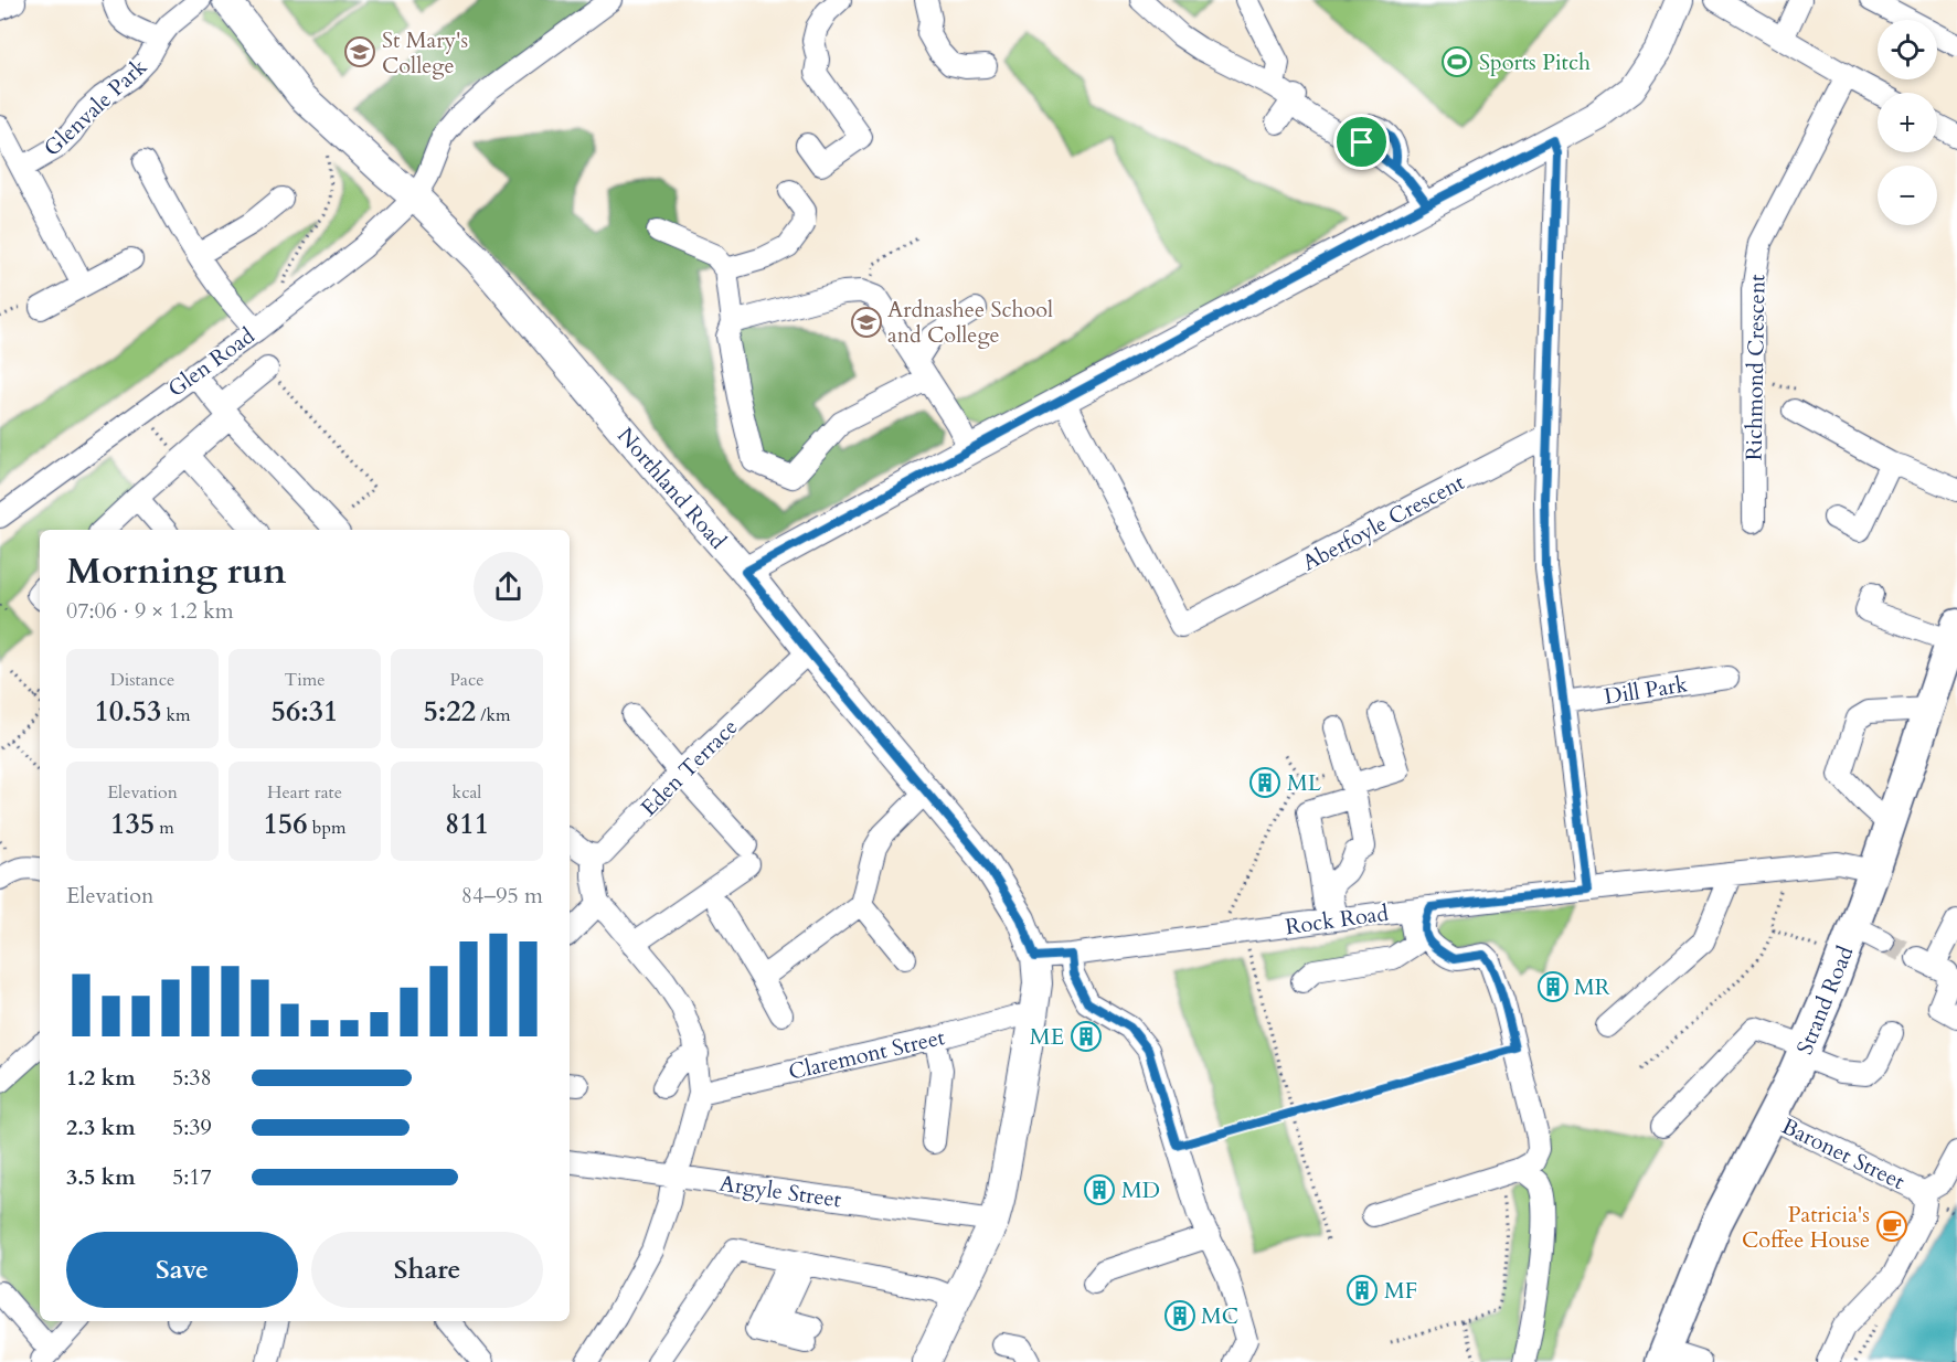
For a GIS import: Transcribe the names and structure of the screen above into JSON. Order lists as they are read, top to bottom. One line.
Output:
{"streets":{"highway":["Strand Road"],"main road":["Northland Road"],"street":["Glenvale Park","Glen Road","Richmond Crescent","Aberfoyle Crescent","Dill Park","Eden Terrace","Rock Road","Claremont Street","Baronet Street","Argyle Street"]},"crossings":[["Glen Road","Northland Road"],["Northland Road","Eden Terrace"],["Northland Road","Rock Road"],["Northland Road","Claremont Street"],["Northland Road","Argyle Street"],["Rock Road","Strand Road"],["Strand Road","Baronet Street"]],"places":{"school or university":["St Mary's College","Ardnashee School and College"],"sports":["Sports Pitch"],"building":["ML","MR","ME","MD","MF","MC"],"cafe":["Patricia's Coffee House"]},"page":{"map_buttons":["+","−"],"heading":["Morning run","07:06 · 9 × 1.2 km"],"stats":[["Distance","10.53 km"],["Time","56:31"],["Pace","5:22 /km"],["Elevation","135 m"],["Heart rate","156 bpm"],["kcal","811"]],"chart":["Elevation","84–95 m"],"list":[{"name":"1.2 km","note":"5:38"},{"name":"2.3 km","note":"5:39"},{"name":"3.5 km","note":"5:17"}],"buttons":["Save","Share"]}}
